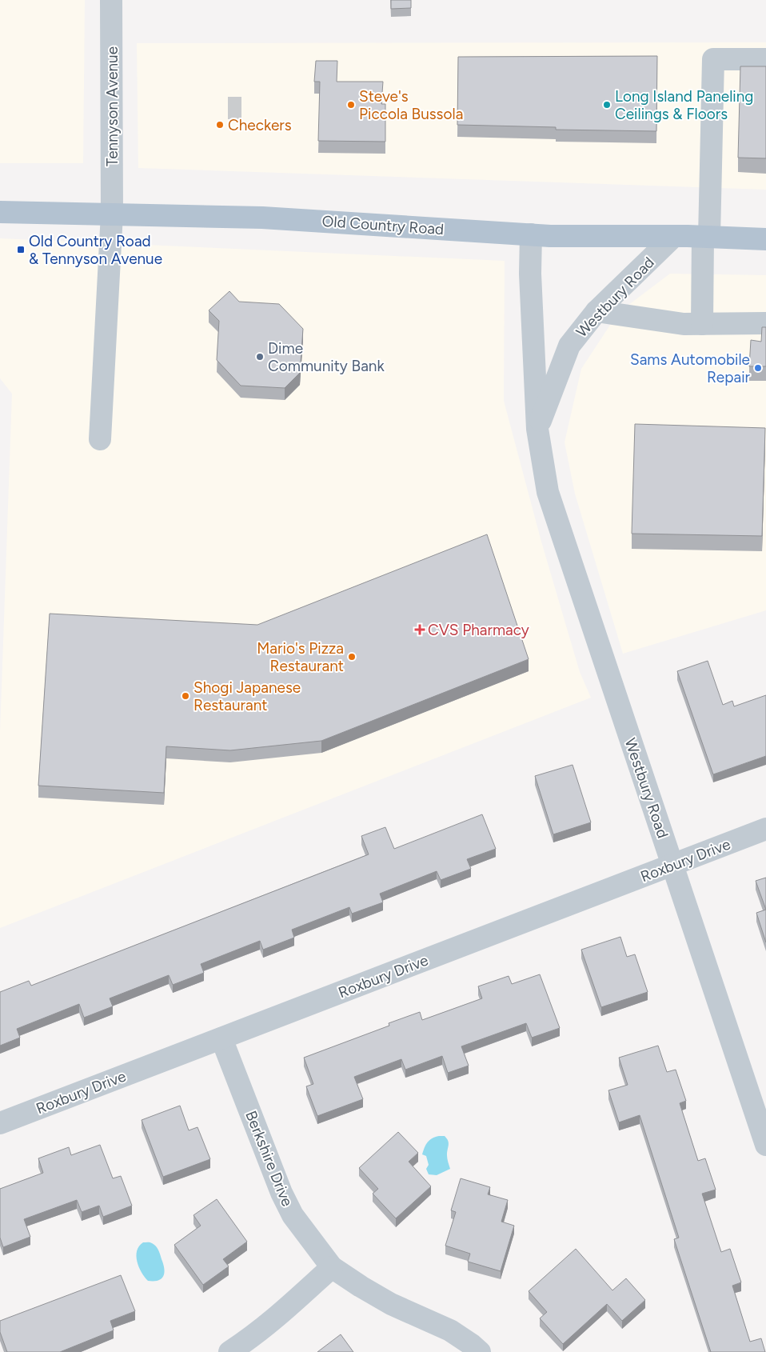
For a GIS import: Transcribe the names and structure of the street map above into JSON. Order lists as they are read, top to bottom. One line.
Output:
{"streets":{"main road":["Old Country Road"],"street":["Tennyson Avenue","Westbury Road","Roxbury Drive","Berkshire Drive"]},"crossings":[["Tennyson Avenue","Old Country Road"],["Old Country Road","Westbury Road"],["Westbury Road","Roxbury Drive"],["Roxbury Drive","Berkshire Drive"]],"places":{"other":["Steve's Piccola Bussola","Long Island Paneling Ceilings & Floors","Checkers","Dime Community Bank","Sams Automobile Repair","Mario's Pizza Restaurant","Shogi Japanese Restaurant"],"transit":["Old Country Road & Tennyson Avenue"],"health":["CVS Pharmacy"]}}
